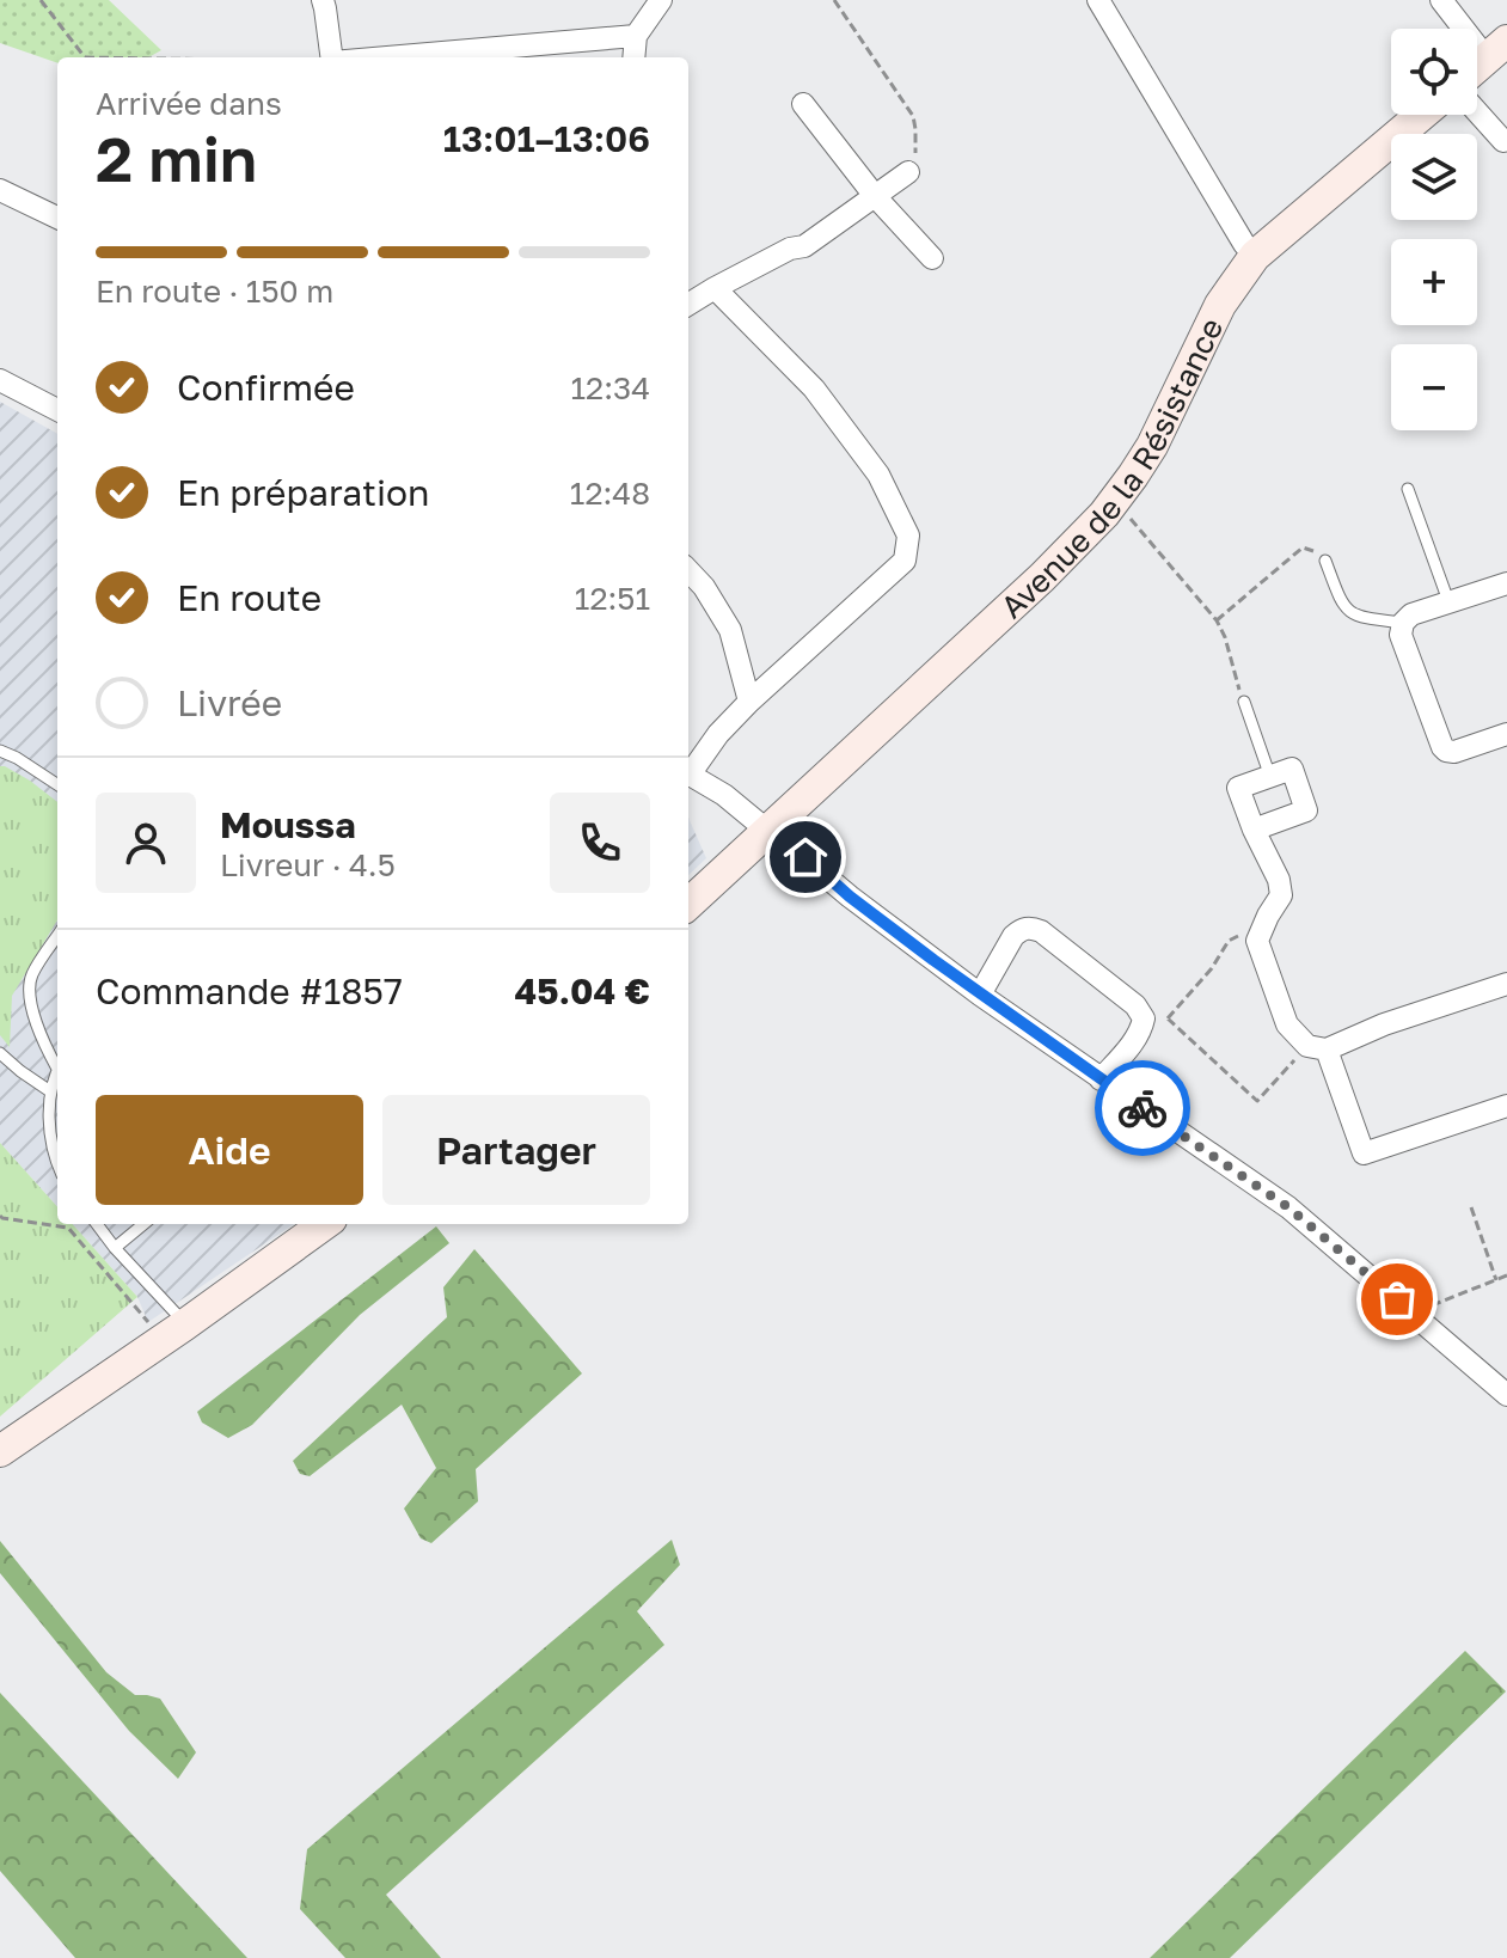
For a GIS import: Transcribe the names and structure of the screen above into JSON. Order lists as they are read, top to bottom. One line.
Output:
{"streets":{"main road":["Avenue de la Résistance"]},"page":{"map_buttons":["+","−"],"heading":["2 min","Arrivée dans","13:01–13:06"],"panel":["Moussa","Livreur · 4.5","Commande #1857","45.04 €"],"bar":"En route · 150 m","list":[["Confirmée","12:34"],["En préparation","12:48"],["En route","12:51"],"Livrée"],"buttons":["Aide","Partager"]}}
